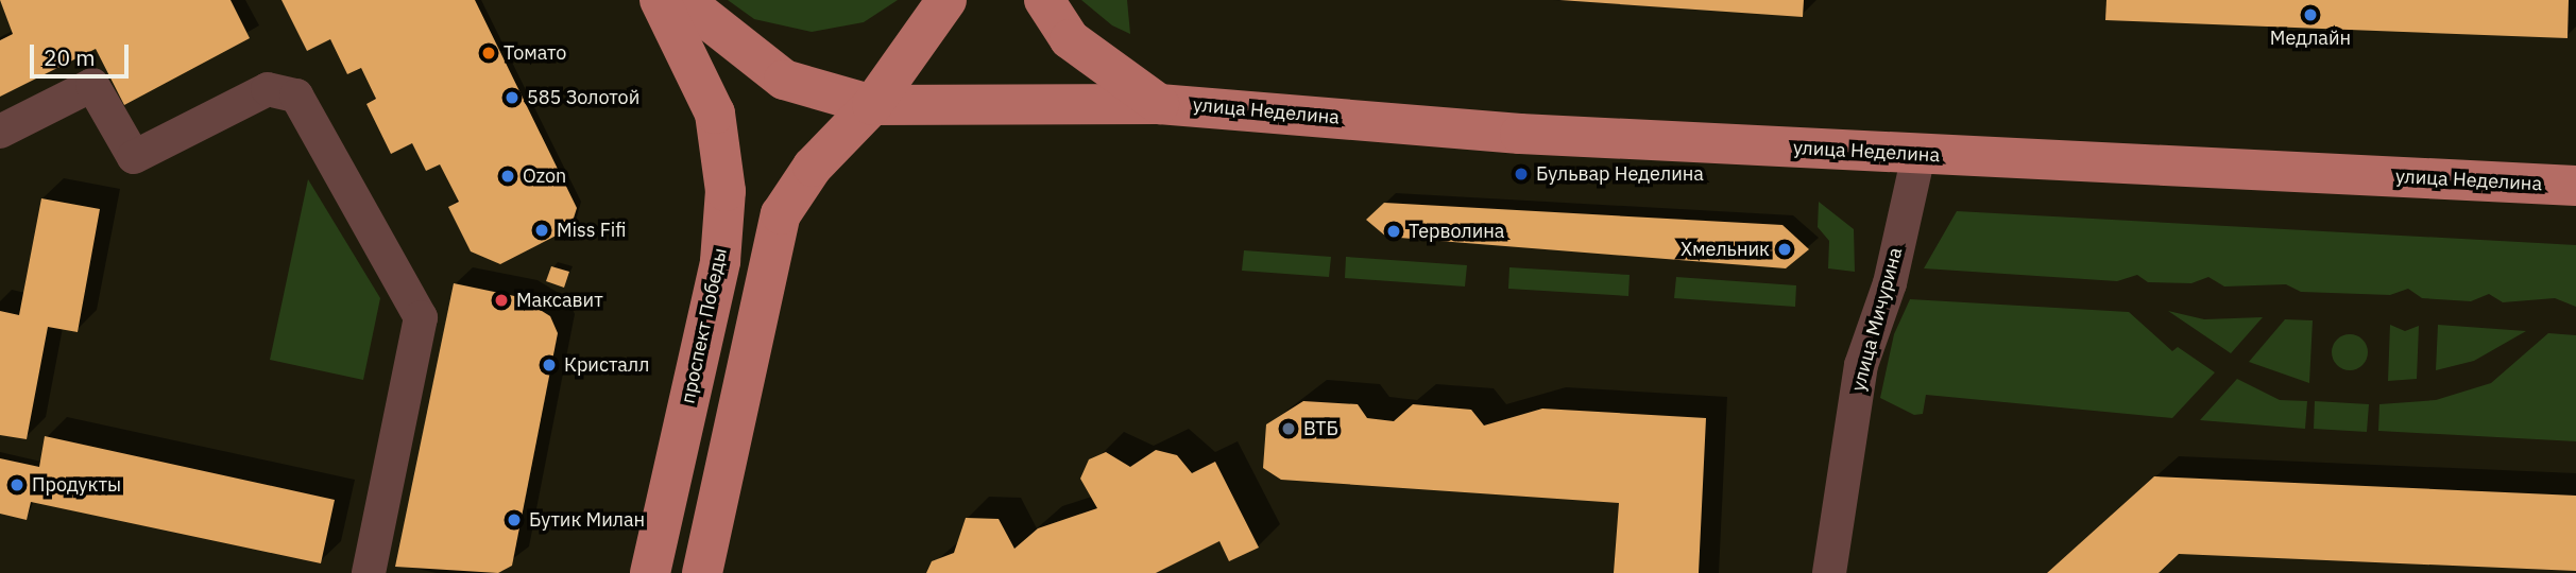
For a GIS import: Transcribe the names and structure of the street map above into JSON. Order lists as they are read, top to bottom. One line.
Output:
{"streets":{"main road":["улица Неделина","проспект Победы"],"street":["улица Мичурина"]},"crossings":[["улица Неделина","улица Мичурина"]],"places":["Медлайн","Томато","585 Золотой","Бульвар Неделина","Ozon","Miss Fifi","Терволина","Хмельник","Максавит","Кристалл","ВТБ","Продукты","Бутик Милан"],"scale_bar":"20 m"}
